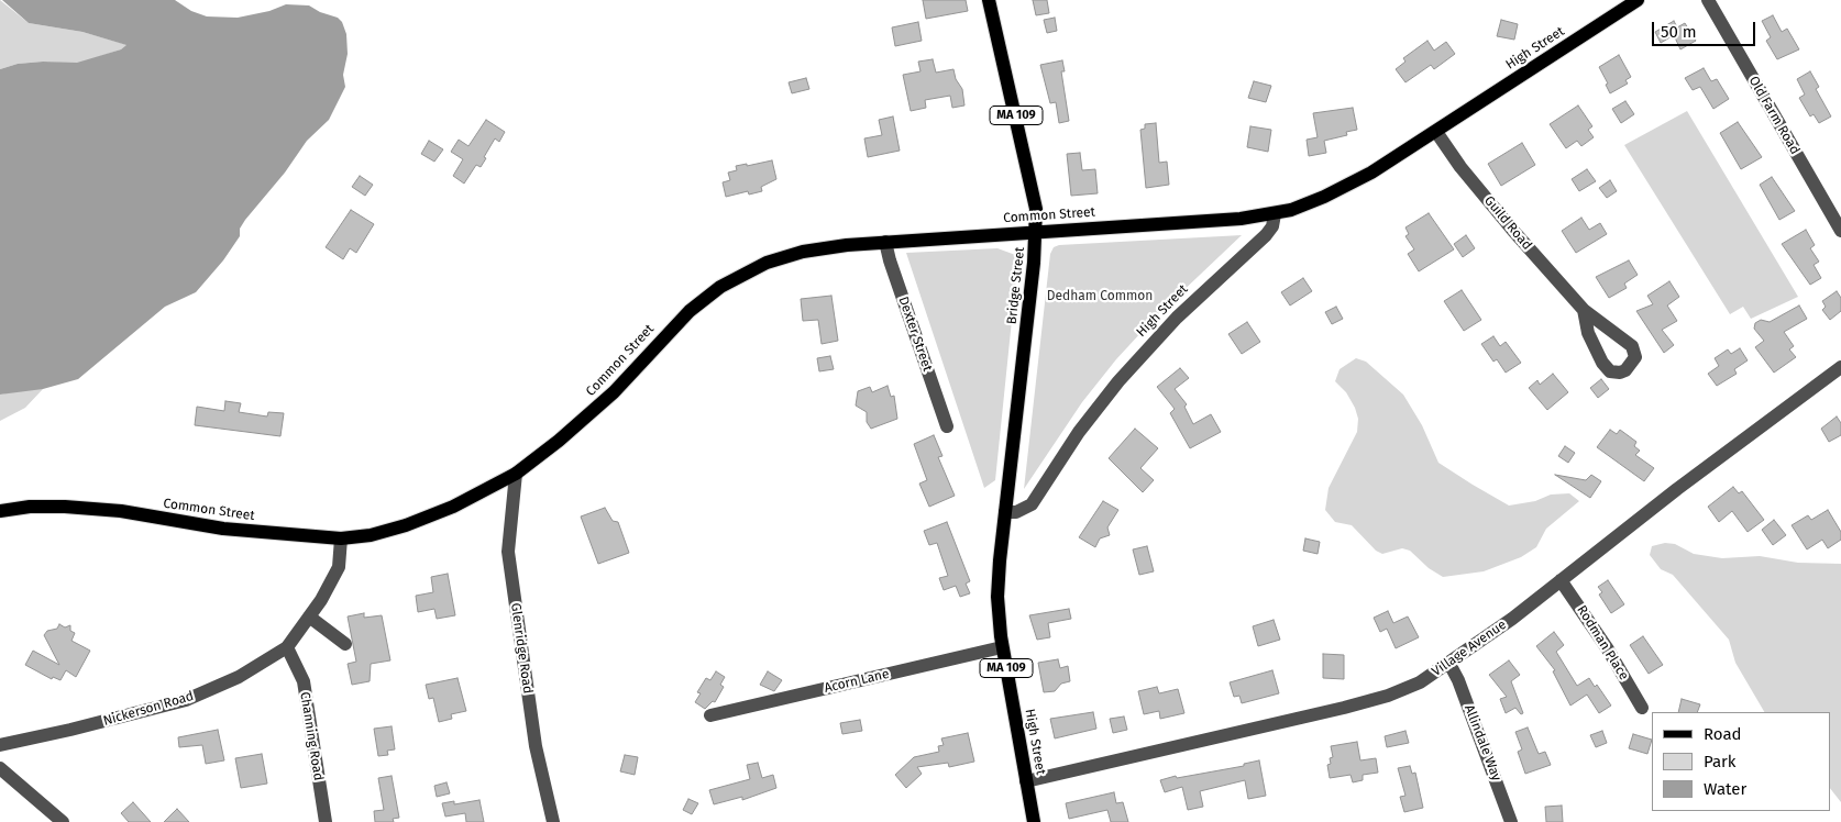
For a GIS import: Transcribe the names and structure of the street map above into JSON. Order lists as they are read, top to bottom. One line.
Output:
{"streets":{"main road":["High Street","MA 109","Common Street","Bridge Street"],"street":["Old Farm Road","Guild Road","Dexter Street","Rodman Place","Glenridge Road","Village Avenue","Acorn Lane","Nickerson Road","Channing Road","Allindale Way"]},"crossings":[["High Street","Common Street"],["High Street","Guild Road"],["High Street","Bridge Street"],["High Street","Village Avenue"],["High Street","Acorn Lane"],["Common Street","Bridge Street"],["Common Street","Dexter Street"],["Common Street","Glenridge Road"],["Rodman Place","Village Avenue"],["Village Avenue","Allindale Way"],["Nickerson Road","Channing Road"]],"parks":["Dedham Common"],"legend":["Road","Park","Water"],"scale_bar":"50 m"}
